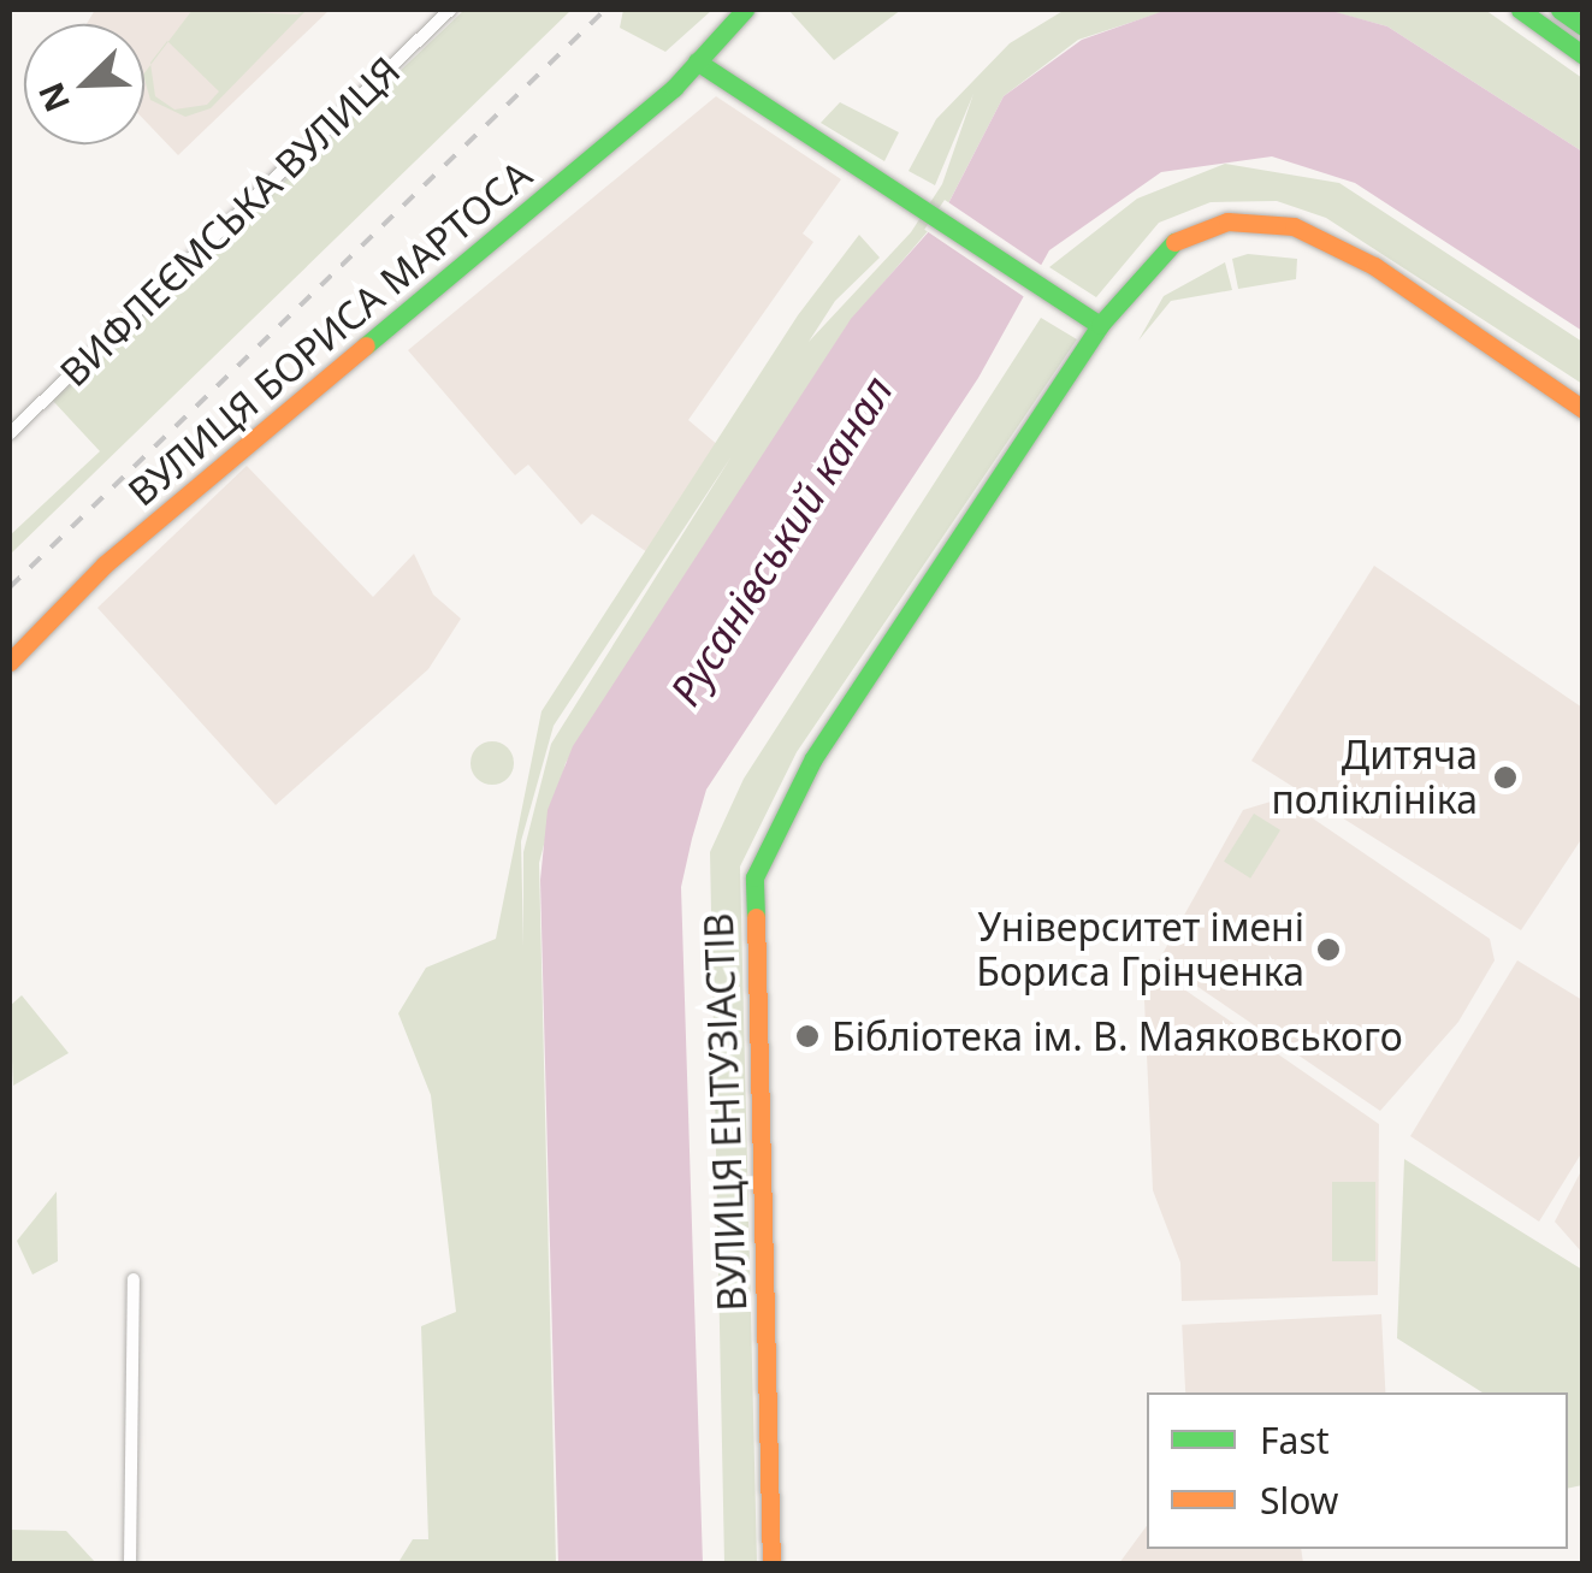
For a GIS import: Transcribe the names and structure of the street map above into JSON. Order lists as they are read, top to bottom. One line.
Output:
{"streets":{"main road":["ВУЛИЦЯ БОРИСА МАРТОСА","ВУЛИЦЯ ЕНТУЗІАСТІВ"],"street":["ВИФЛЕЄМСЬКА ВУЛИЦЯ"]},"water":["Русанівський канал"],"places":["Дитяча поліклініка","Університет імені Бориса Грінченка","Бібліотека ім. В. Маяковського"],"legend":["Fast","Slow"],"north":"bottom left"}
